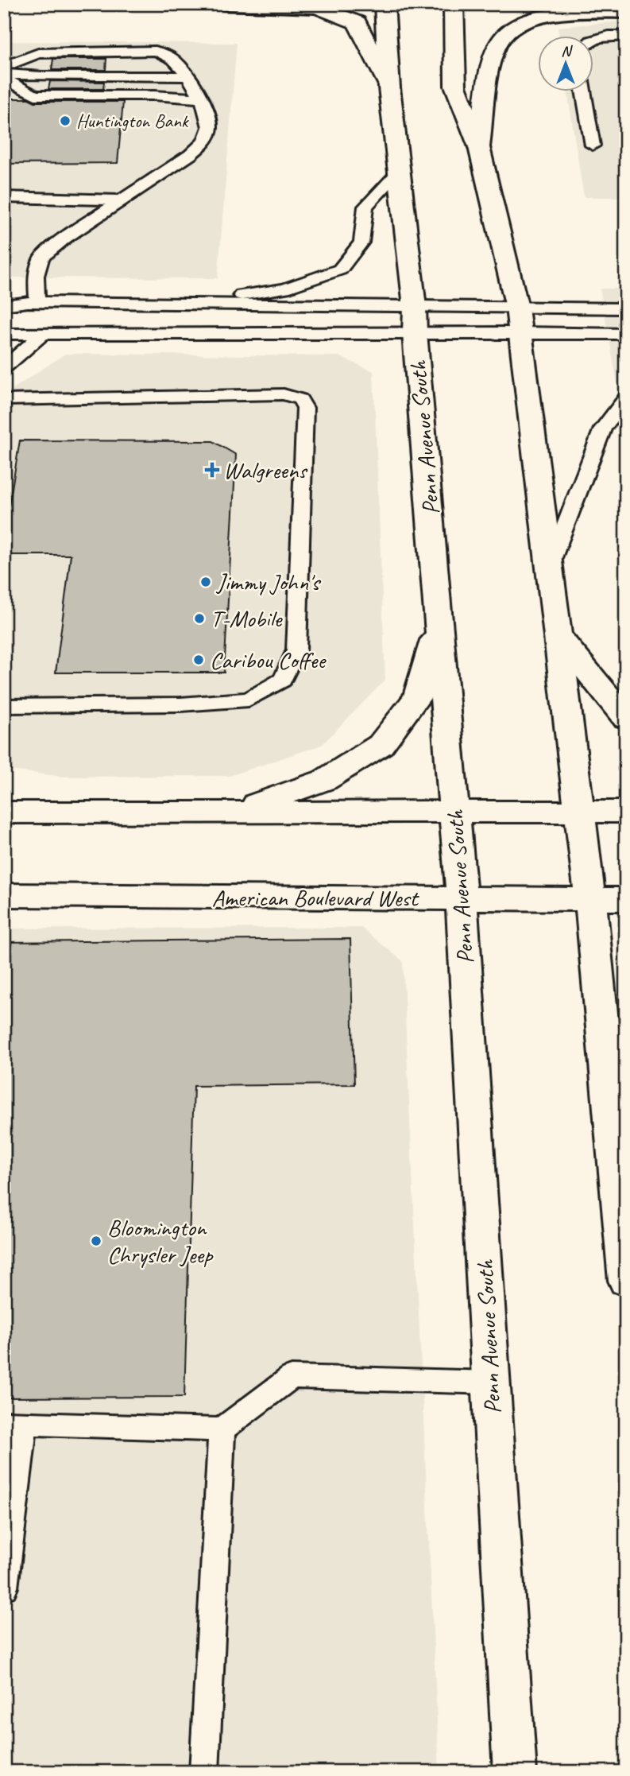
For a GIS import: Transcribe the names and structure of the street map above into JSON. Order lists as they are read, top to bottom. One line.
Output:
{"streets":{"main road":["Penn Avenue South","American Boulevard West"]},"crossings":[["Penn Avenue South","American Boulevard West"]],"places":{"other":["Huntington Bank","Jimmy John's","T-Mobile","Caribou Coffee","Bloomington Chrysler Jeep"],"health":["Walgreens"]},"north":"top"}
